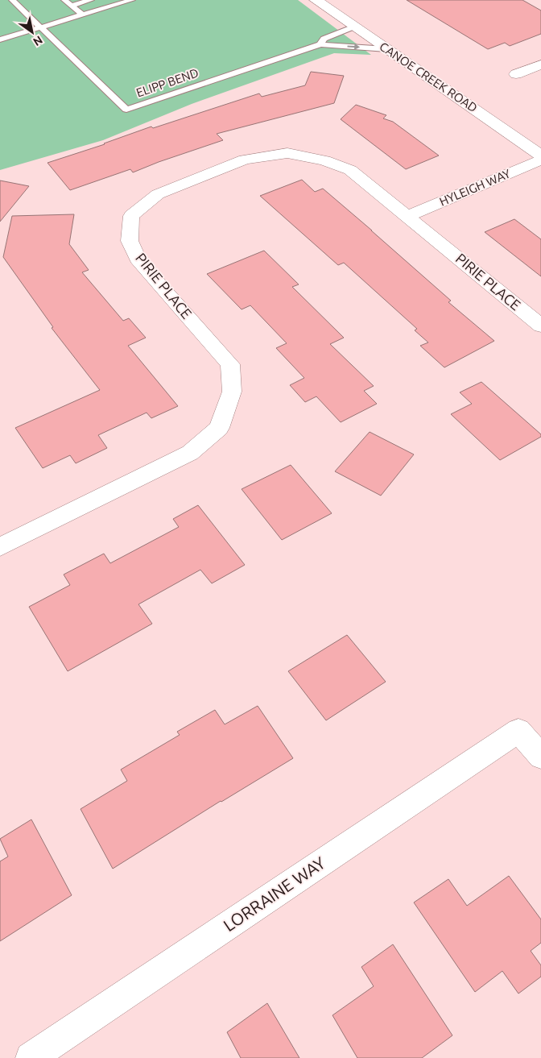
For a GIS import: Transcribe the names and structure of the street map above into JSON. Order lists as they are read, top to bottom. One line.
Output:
{"streets":{"street":["CANOE CREEK ROAD","HYLEIGH WAY","PIRIE PLACE","LORRAINE WAY"],"lane":["ELIPP BEND"]},"crossings":[["CANOE CREEK ROAD","ELIPP BEND"],["HYLEIGH WAY","PIRIE PLACE"]],"north":"bottom right"}
